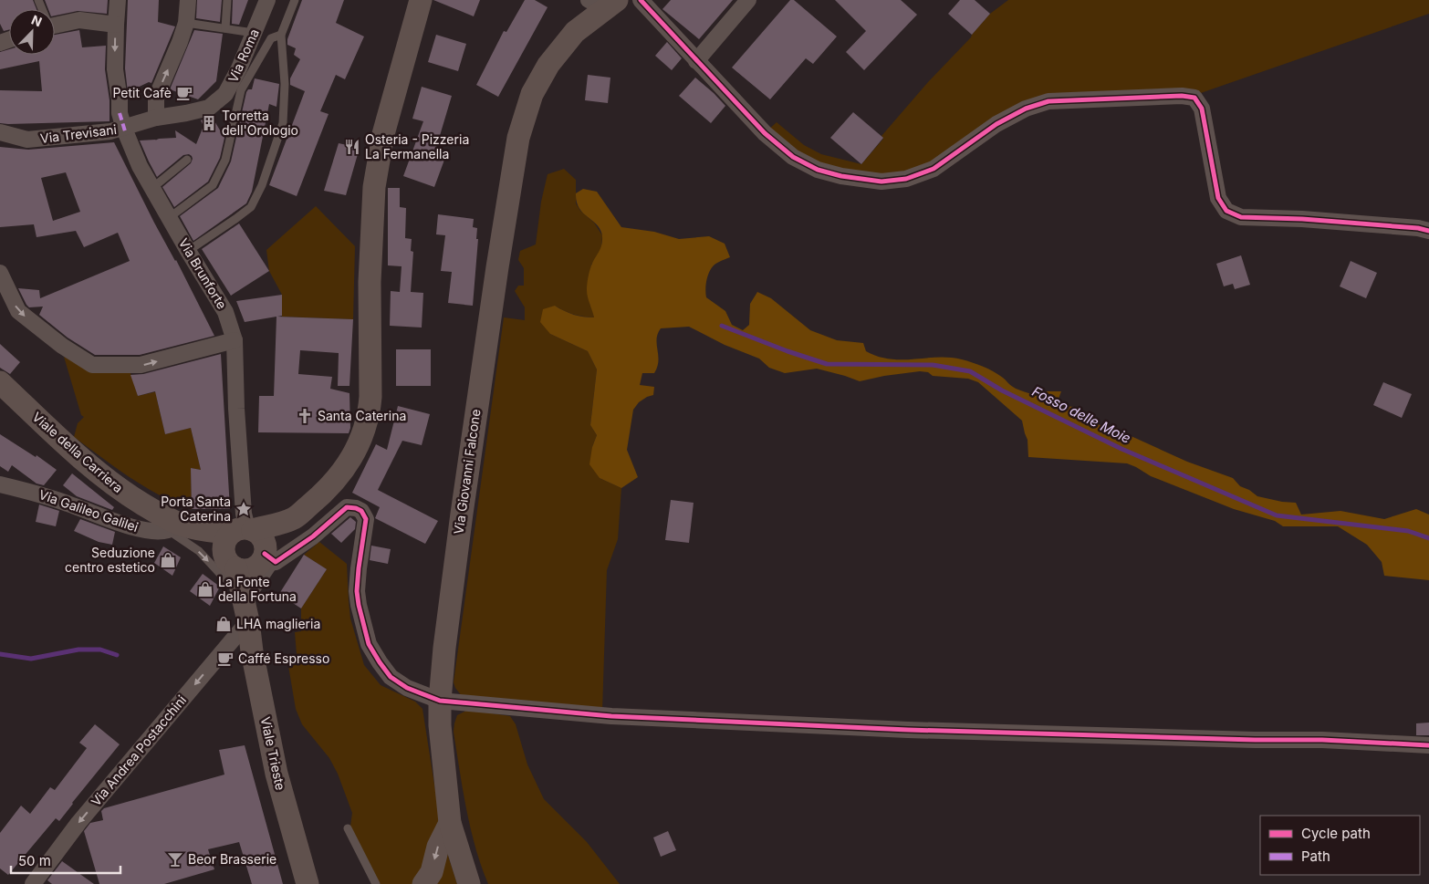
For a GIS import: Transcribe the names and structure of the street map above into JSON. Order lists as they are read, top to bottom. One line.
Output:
{"streets":{"main road":["Viale della Carriera","Via Giovanni Falcone","Viale Trieste"],"street":["Via Roma","Via Trevisani","Via Brunforte","Via Galileo Galilei","Via Andrea Postacchini"]},"crossings":[["Via Roma","Via Trevisani"],["Via Trevisani","Via Brunforte"],["Via Brunforte","Viale della Carriera"],["Via Brunforte","Viale Trieste"],["Viale della Carriera","Via Galileo Galilei"],["Viale della Carriera","Viale Trieste"],["Via Andrea Postacchini","Viale Trieste"]],"one_way":["Via Andrea Postacchini"],"water":["Fosso delle Moie"],"places":{"cafe":["Petit Cafè","Caffé Espresso"],"building":["Torretta dell'Orologio"],"restaurant":["Osteria - Pizzeria La Fermanella"],"church":["Santa Caterina"],"place":["Porta Santa Caterina"],"shop":["Seduzione centro estetico","La Fonte della Fortuna","LHA maglieria"],"bar":["Beor Brasserie"]},"legend":["Cycle path","Path"],"scale_bar":"50 m","north":"top right"}
